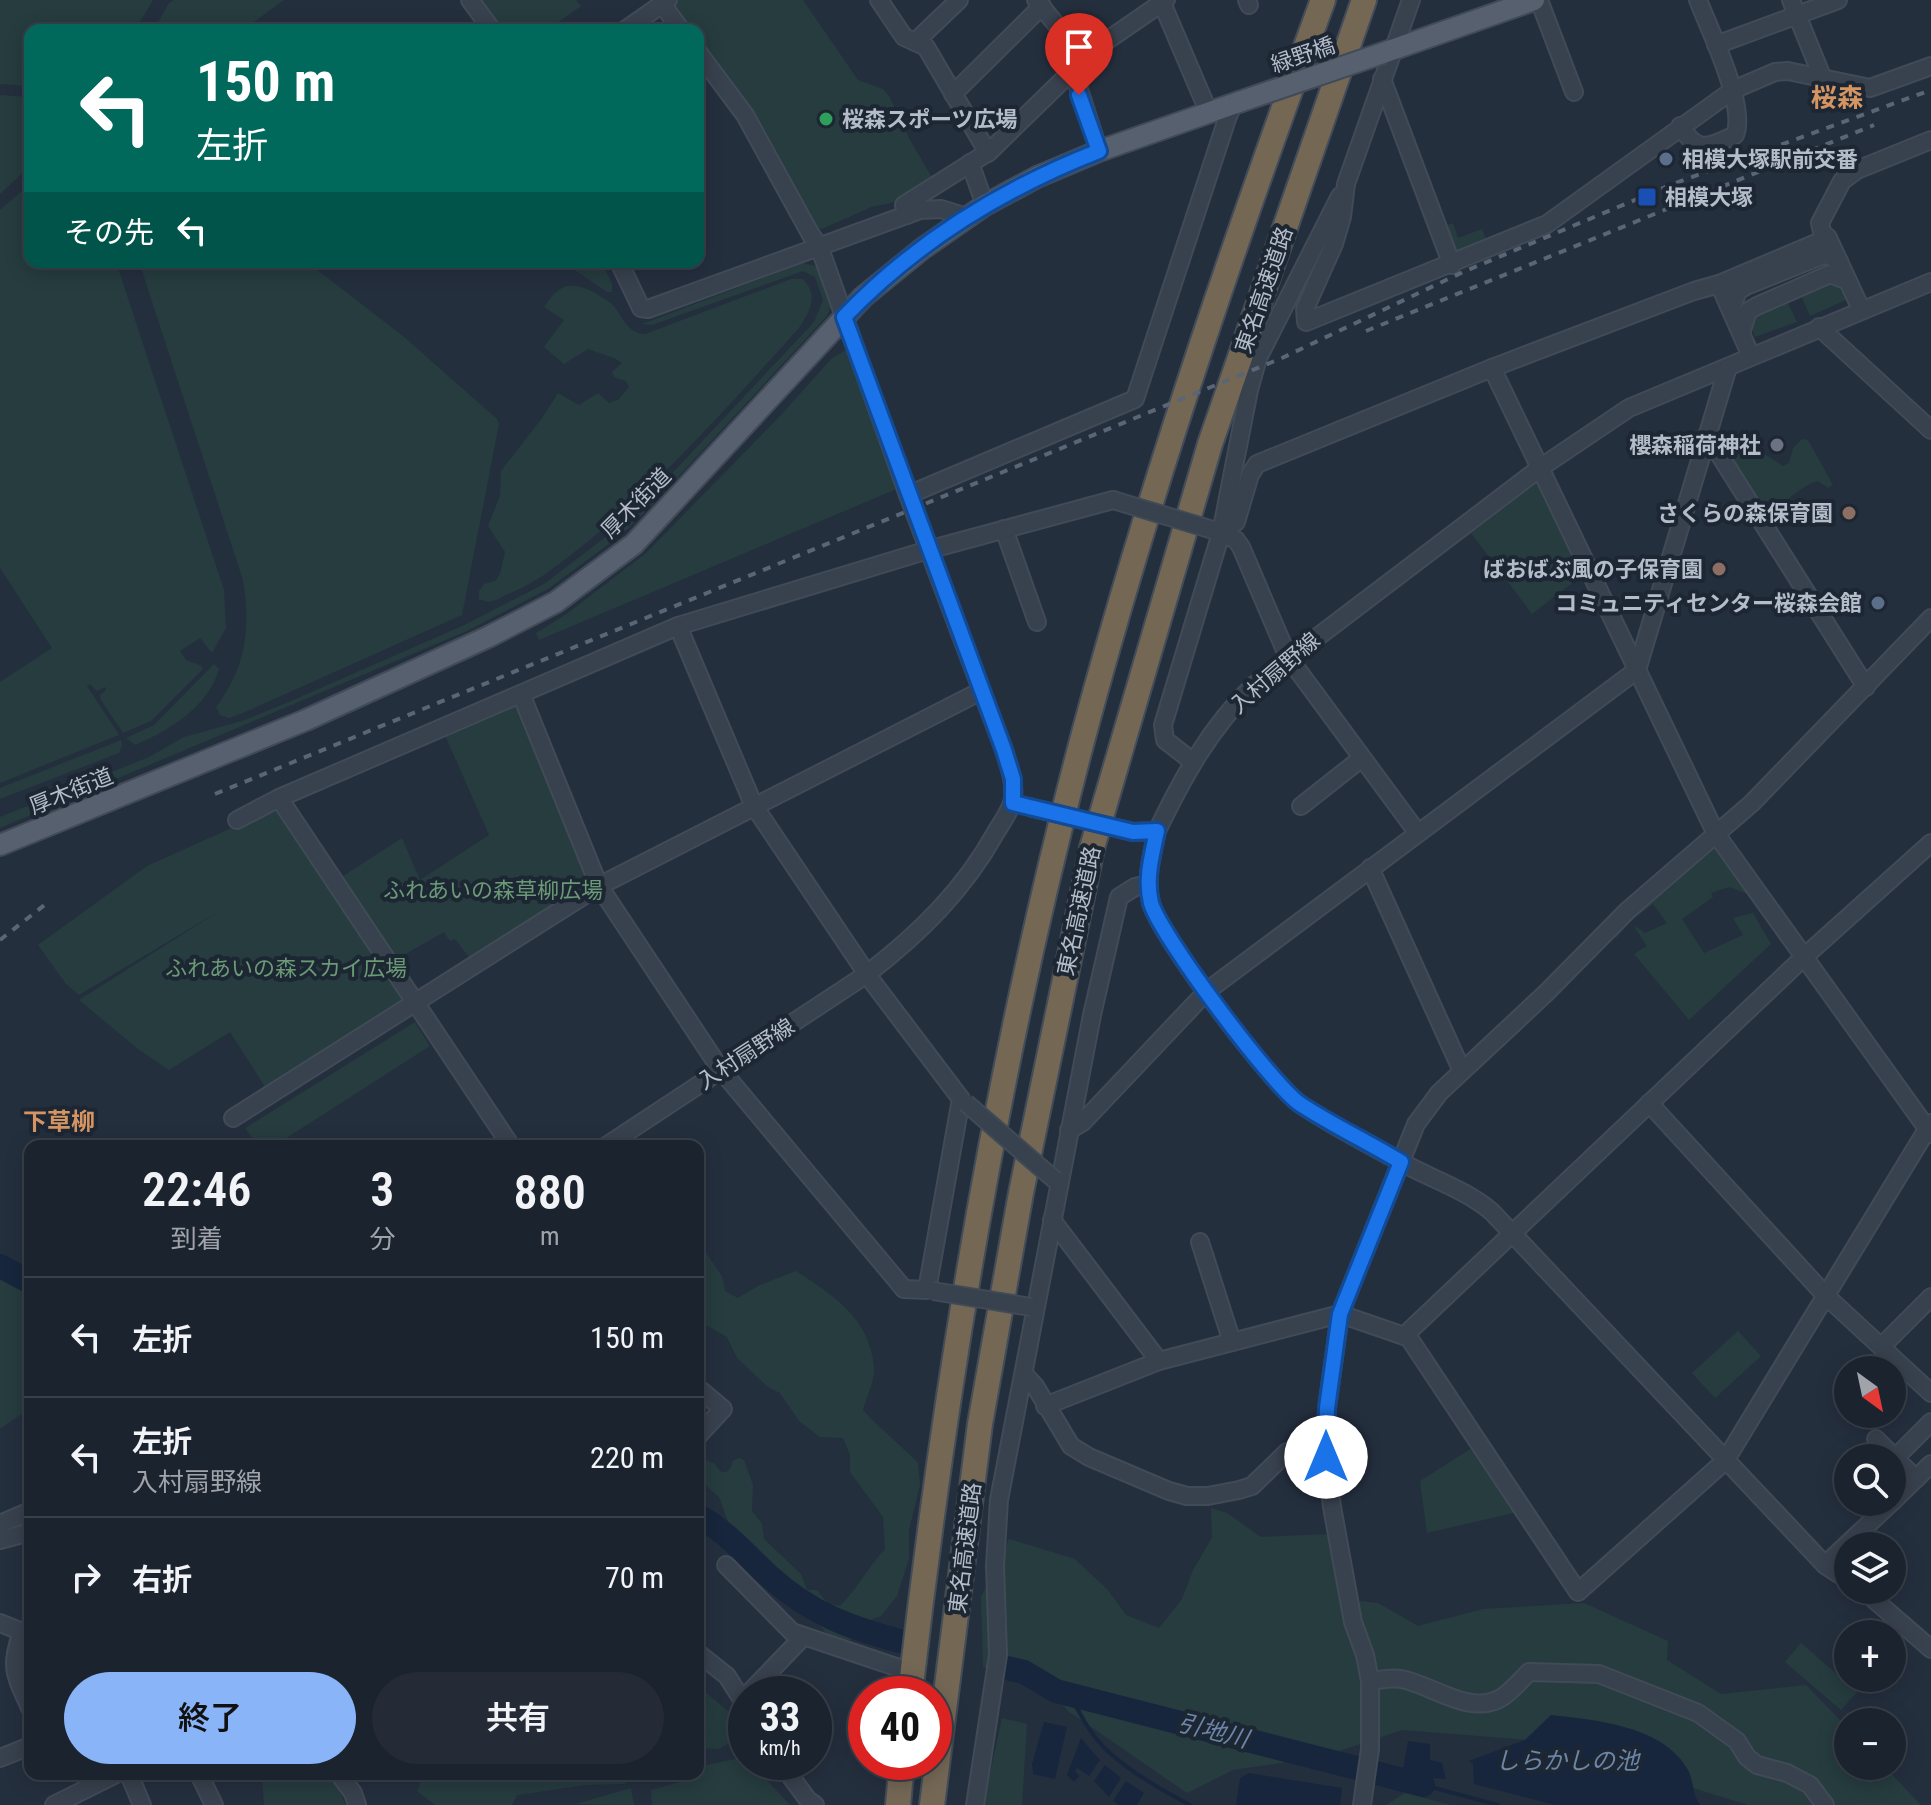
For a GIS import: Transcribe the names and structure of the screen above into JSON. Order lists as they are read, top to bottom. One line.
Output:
{"streets":{"highway":["東名高速道路"],"main road":["緑野橋","厚木街道"],"street":["入村扇野線"]},"crossings":[["緑野橋","厚木街道"]],"districts":["桜森","下草柳"],"water":["引地川","しらかしの池"],"parks":["ふれあいの森草柳広場","ふれあいの森スカイ広場"],"places":{"other":["桜森スポーツ広場","相模大塚駅前交番","櫻森稲荷神社","さくらの森保育園","ばおばぶ風の子保育園","コミュニティセンター桜森会館"],"transit":["相模大塚"]},"north":"bottom right","page":{"turn":["150 m","左折"],"then":"その先","eta":["22:46","到着","3","分","880","m"],"list":[{"name":"左折","value":"150 m"},{"name":"左折","note":"入村扇野線","value":"220 m"},{"name":"右折","value":"70 m"}],"map_buttons":["+","−"],"buttons":["終了","共有"],"speed":"33 km/h","limit":"40"}}
